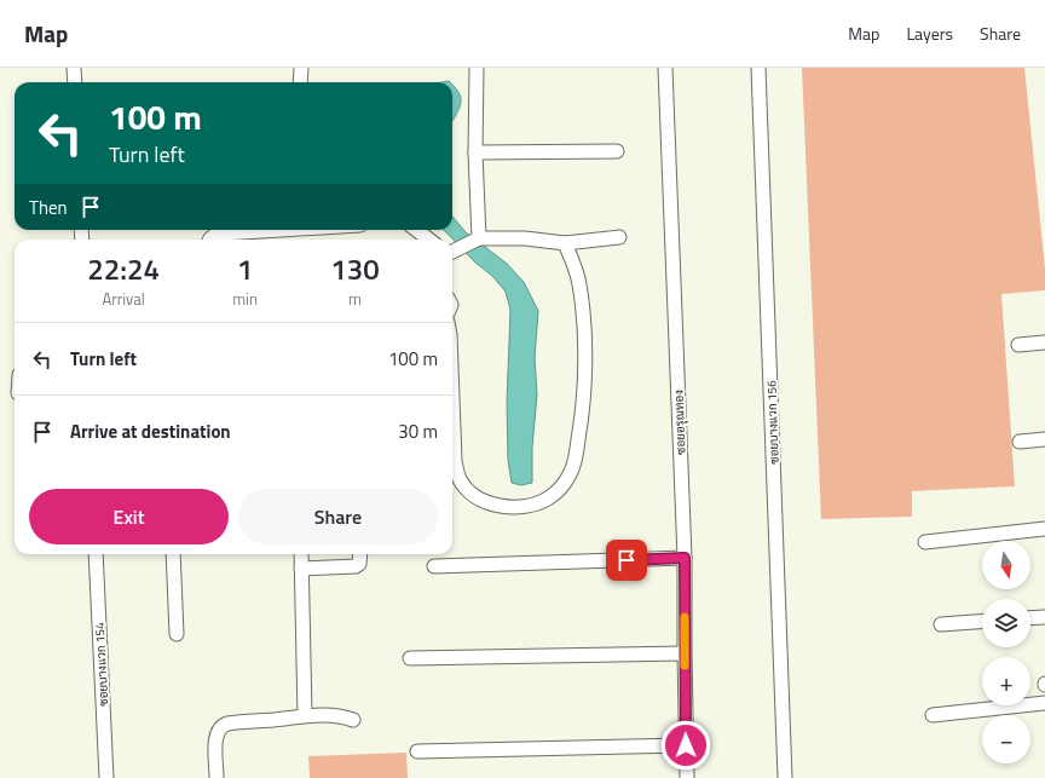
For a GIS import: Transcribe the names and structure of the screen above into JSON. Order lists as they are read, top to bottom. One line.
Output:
{"streets":{"street":["ซอยอรุณทอง","ซอยบางแวก 156","ซอยบางแวก 154"]},"north":"bottom","page":{"header":"Map","nav":["Map","Layers","Share"],"turn":["100 m","Turn left"],"then":"Then","eta":["22:24","Arrival","1","min","130","m"],"list":[{"name":"Turn left","value":"100 m"},{"name":"Arrive at destination","value":"30 m"}],"buttons":["Exit","Share"],"map_buttons":["+","−"]}}
